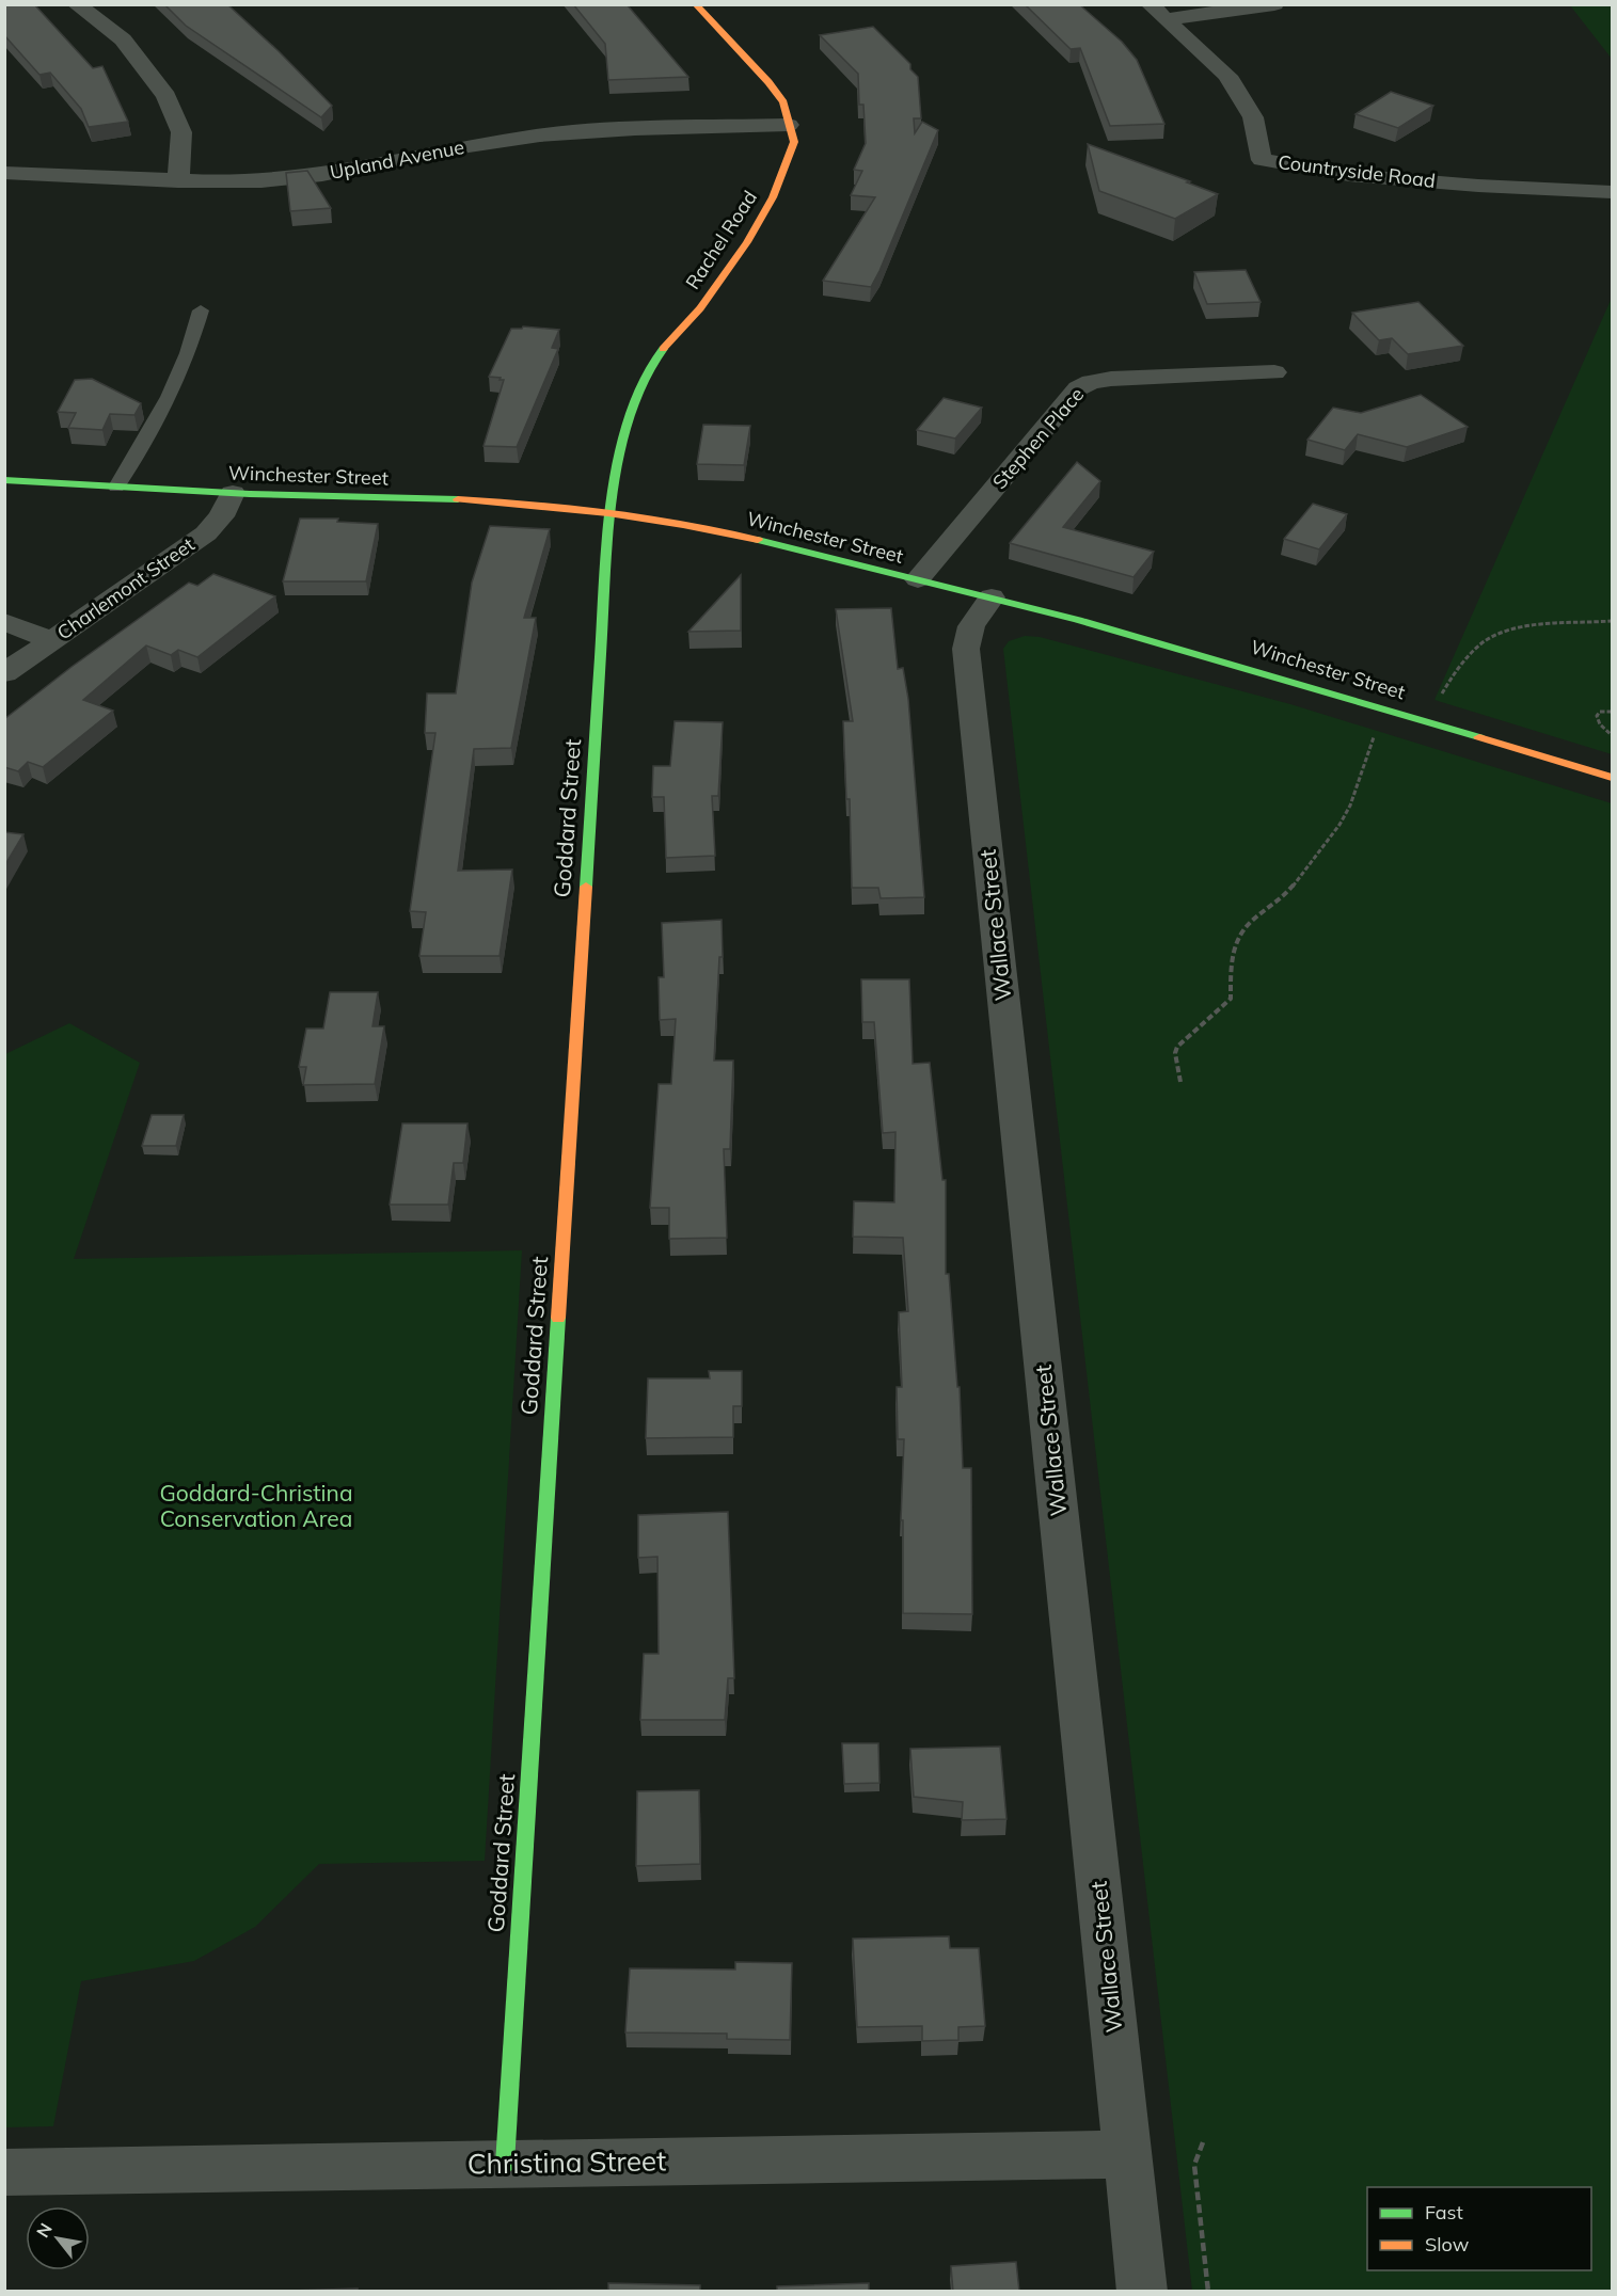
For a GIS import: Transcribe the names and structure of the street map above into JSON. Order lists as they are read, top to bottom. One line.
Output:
{"streets":{"street":["Upland Avenue","Countryside Road","Rachel Road","Stephen Place","Winchester Street","Charlemont Street","Goddard Street","Wallace Street","Christina Street"]},"crossings":[["Upland Avenue","Rachel Road"],["Rachel Road","Winchester Street"],["Rachel Road","Goddard Street"],["Stephen Place","Winchester Street"],["Winchester Street","Charlemont Street"],["Winchester Street","Goddard Street"],["Winchester Street","Wallace Street"],["Goddard Street","Christina Street"],["Wallace Street","Christina Street"]],"parks":["Goddard-Christina Conservation Area"],"legend":["Fast","Slow"],"north":"top left"}
